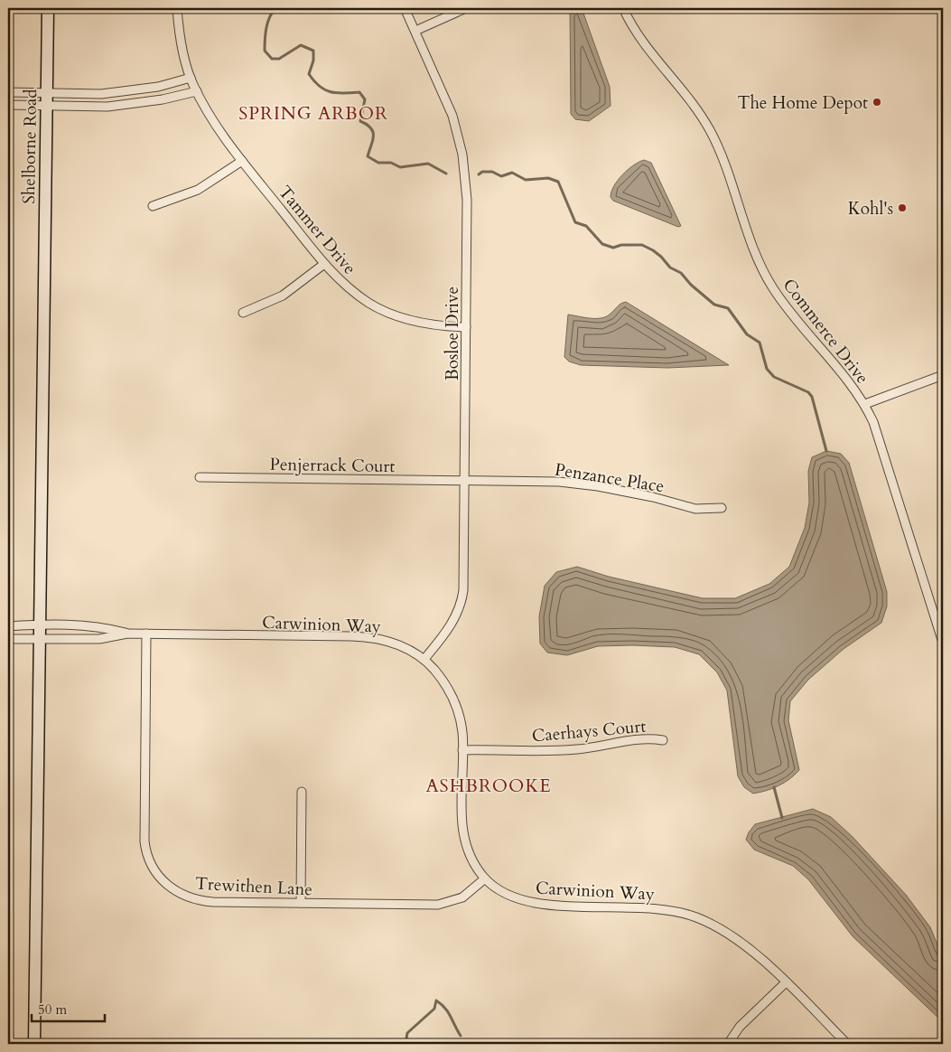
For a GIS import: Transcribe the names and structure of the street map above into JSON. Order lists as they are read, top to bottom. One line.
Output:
{"streets":{"street":["Shelborne Road","Tammer Drive","Commerce Drive","Bosloe Drive","Penjerrack Court","Penzance Place","Carwinion Way","Caerhays Court","Trewithen Lane"]},"crossings":[["Shelborne Road","Carwinion Way"],["Tammer Drive","Bosloe Drive"],["Bosloe Drive","Penjerrack Court"],["Bosloe Drive","Penzance Place"],["Bosloe Drive","Carwinion Way"],["Penjerrack Court","Penzance Place"],["Carwinion Way","Caerhays Court"],["Carwinion Way","Trewithen Lane"]],"districts":["SPRING ARBOR","ASHBROOKE"],"places":["The Home Depot","Kohl's"],"scale_bar":"50 m"}
